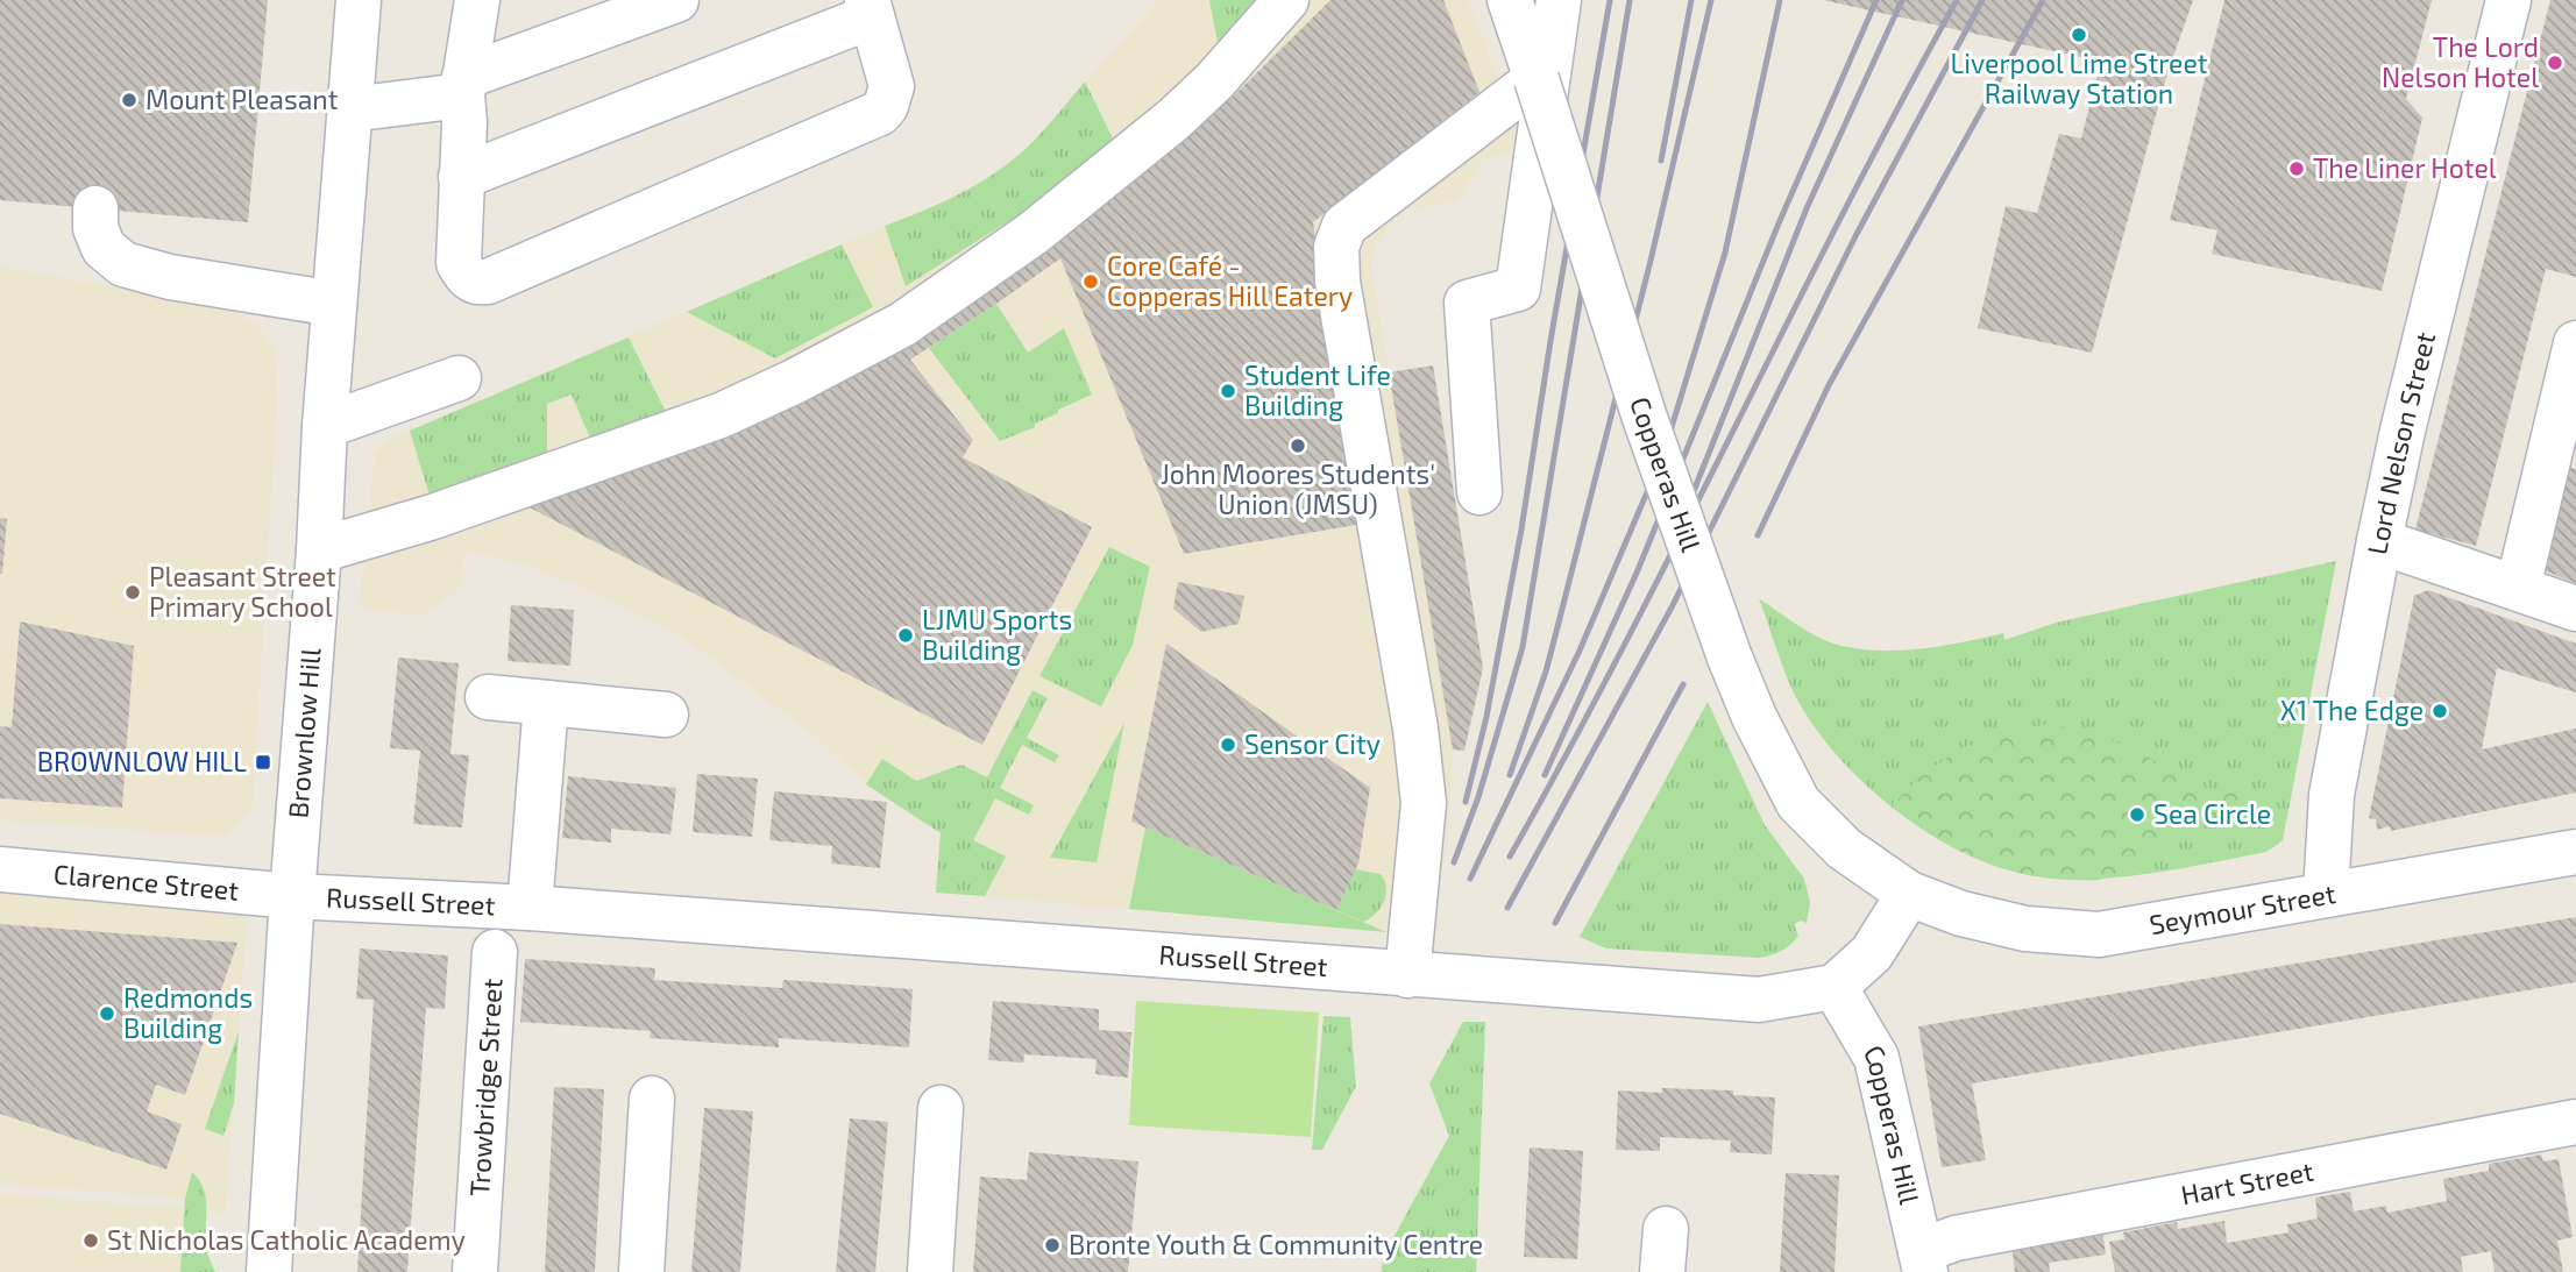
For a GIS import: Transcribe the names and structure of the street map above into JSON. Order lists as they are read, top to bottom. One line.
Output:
{"streets":{"street":["Lord Nelson Street","Copperas Hill","Brownlow Hill","Clarence Street","Russell Street","Seymour Street","Trowbridge Street","Hart Street"]},"crossings":[["Lord Nelson Street","Seymour Street"],["Copperas Hill","Russell Street"],["Copperas Hill","Seymour Street"],["Copperas Hill","Hart Street"],["Brownlow Hill","Clarence Street"],["Brownlow Hill","Russell Street"],["Clarence Street","Russell Street"]],"places":{"other":["Liverpool Lime Street Railway Station","The Lord Nelson Hotel","Mount Pleasant","The Liner Hotel","Core Café - Copperas Hill Eatery","Student Life Building","John Moores Students' Union (JMSU)","Pleasant Street Primary School","LJMU Sports Building","X1 The Edge","Sensor City","Sea Circle","Redmonds Building","St Nicholas Catholic Academy","Bronte Youth & Community Centre"],"transit":["BROWNLOW HILL"]}}
